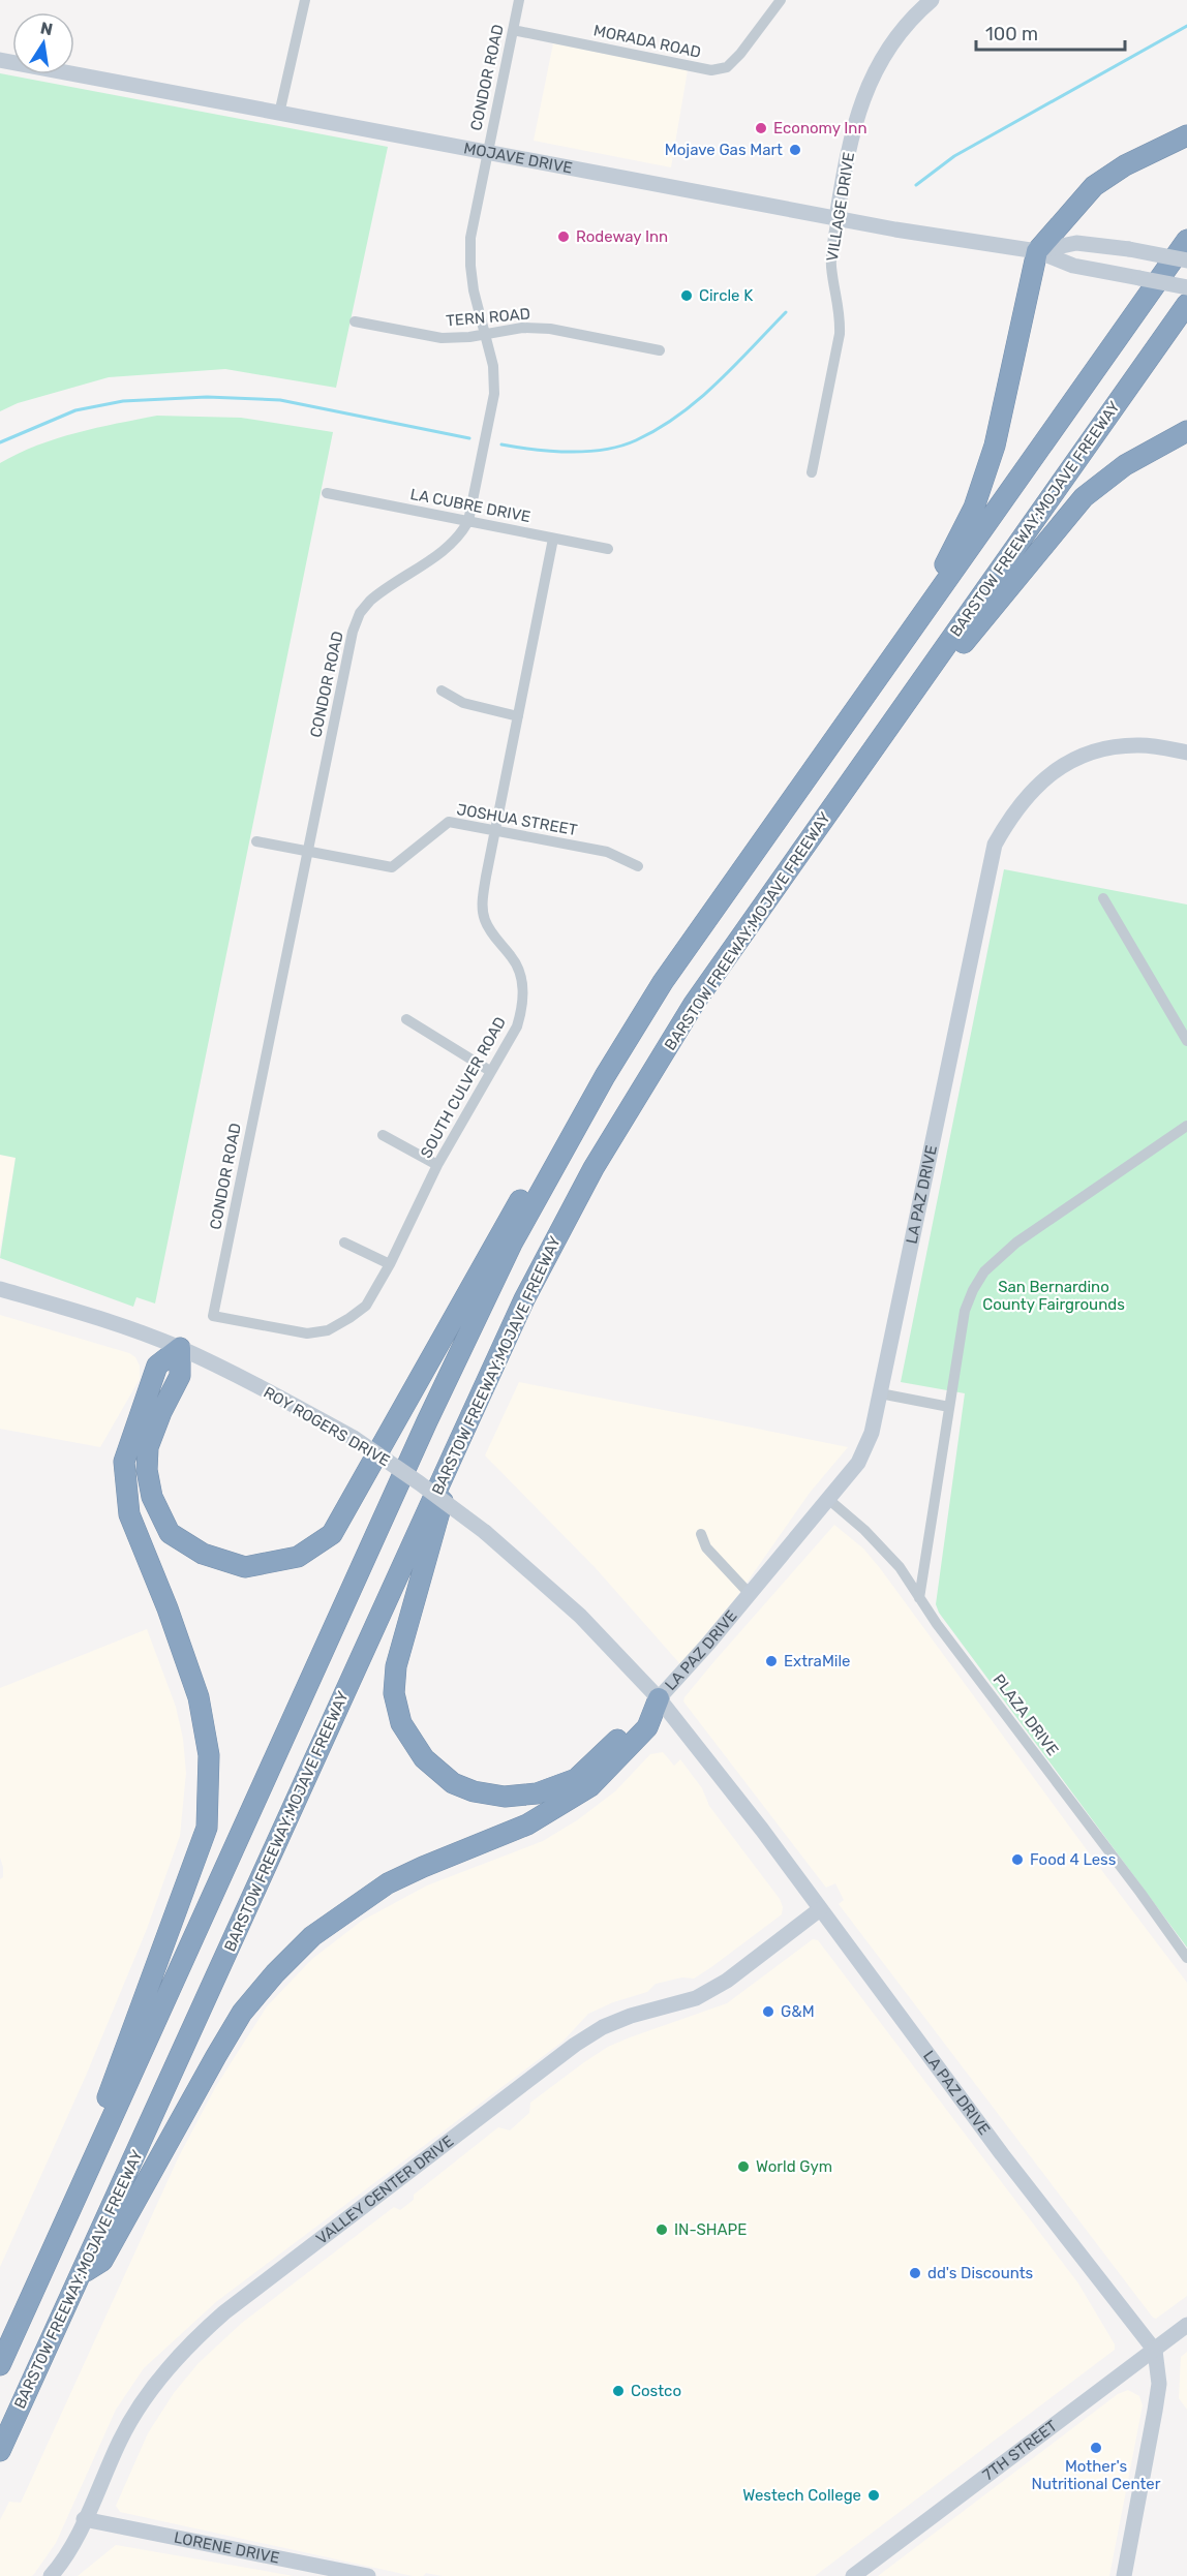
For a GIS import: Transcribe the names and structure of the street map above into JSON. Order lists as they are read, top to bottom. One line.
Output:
{"streets":{"highway":["BARSTOW FREEWAY;MOJAVE FREEWAY"],"main road":["MOJAVE DRIVE","VILLAGE DRIVE","LA PAZ DRIVE","ROY ROGERS DRIVE","VALLEY CENTER DRIVE","7TH STREET","LORENE DRIVE"],"street":["MORADA ROAD","CONDOR ROAD","TERN ROAD","LA CUBRE DRIVE","JOSHUA STREET","SOUTH CULVER ROAD","PLAZA DRIVE"]},"crossings":[["MORADA ROAD","CONDOR ROAD"],["CONDOR ROAD","MOJAVE DRIVE"],["CONDOR ROAD","TERN ROAD"],["CONDOR ROAD","LA CUBRE DRIVE"],["CONDOR ROAD","JOSHUA STREET"],["CONDOR ROAD","SOUTH CULVER ROAD"],["MOJAVE DRIVE","VILLAGE DRIVE"],["LA CUBRE DRIVE","SOUTH CULVER ROAD"],["JOSHUA STREET","SOUTH CULVER ROAD"],["LA PAZ DRIVE","ROY ROGERS DRIVE"],["LA PAZ DRIVE","PLAZA DRIVE"],["LA PAZ DRIVE","VALLEY CENTER DRIVE"],["LA PAZ DRIVE","7TH STREET"],["VALLEY CENTER DRIVE","LORENE DRIVE"]],"parks":["San Bernardino County Fairgrounds"],"places":["Economy Inn","Mojave Gas Mart","Rodeway Inn","Circle K","ExtraMile","Food 4 Less","G&M","World Gym","IN-SHAPE","dd's Discounts","Costco","Mother's Nutritional Center","Westech College"],"scale_bar":"100 m","north":"top"}
